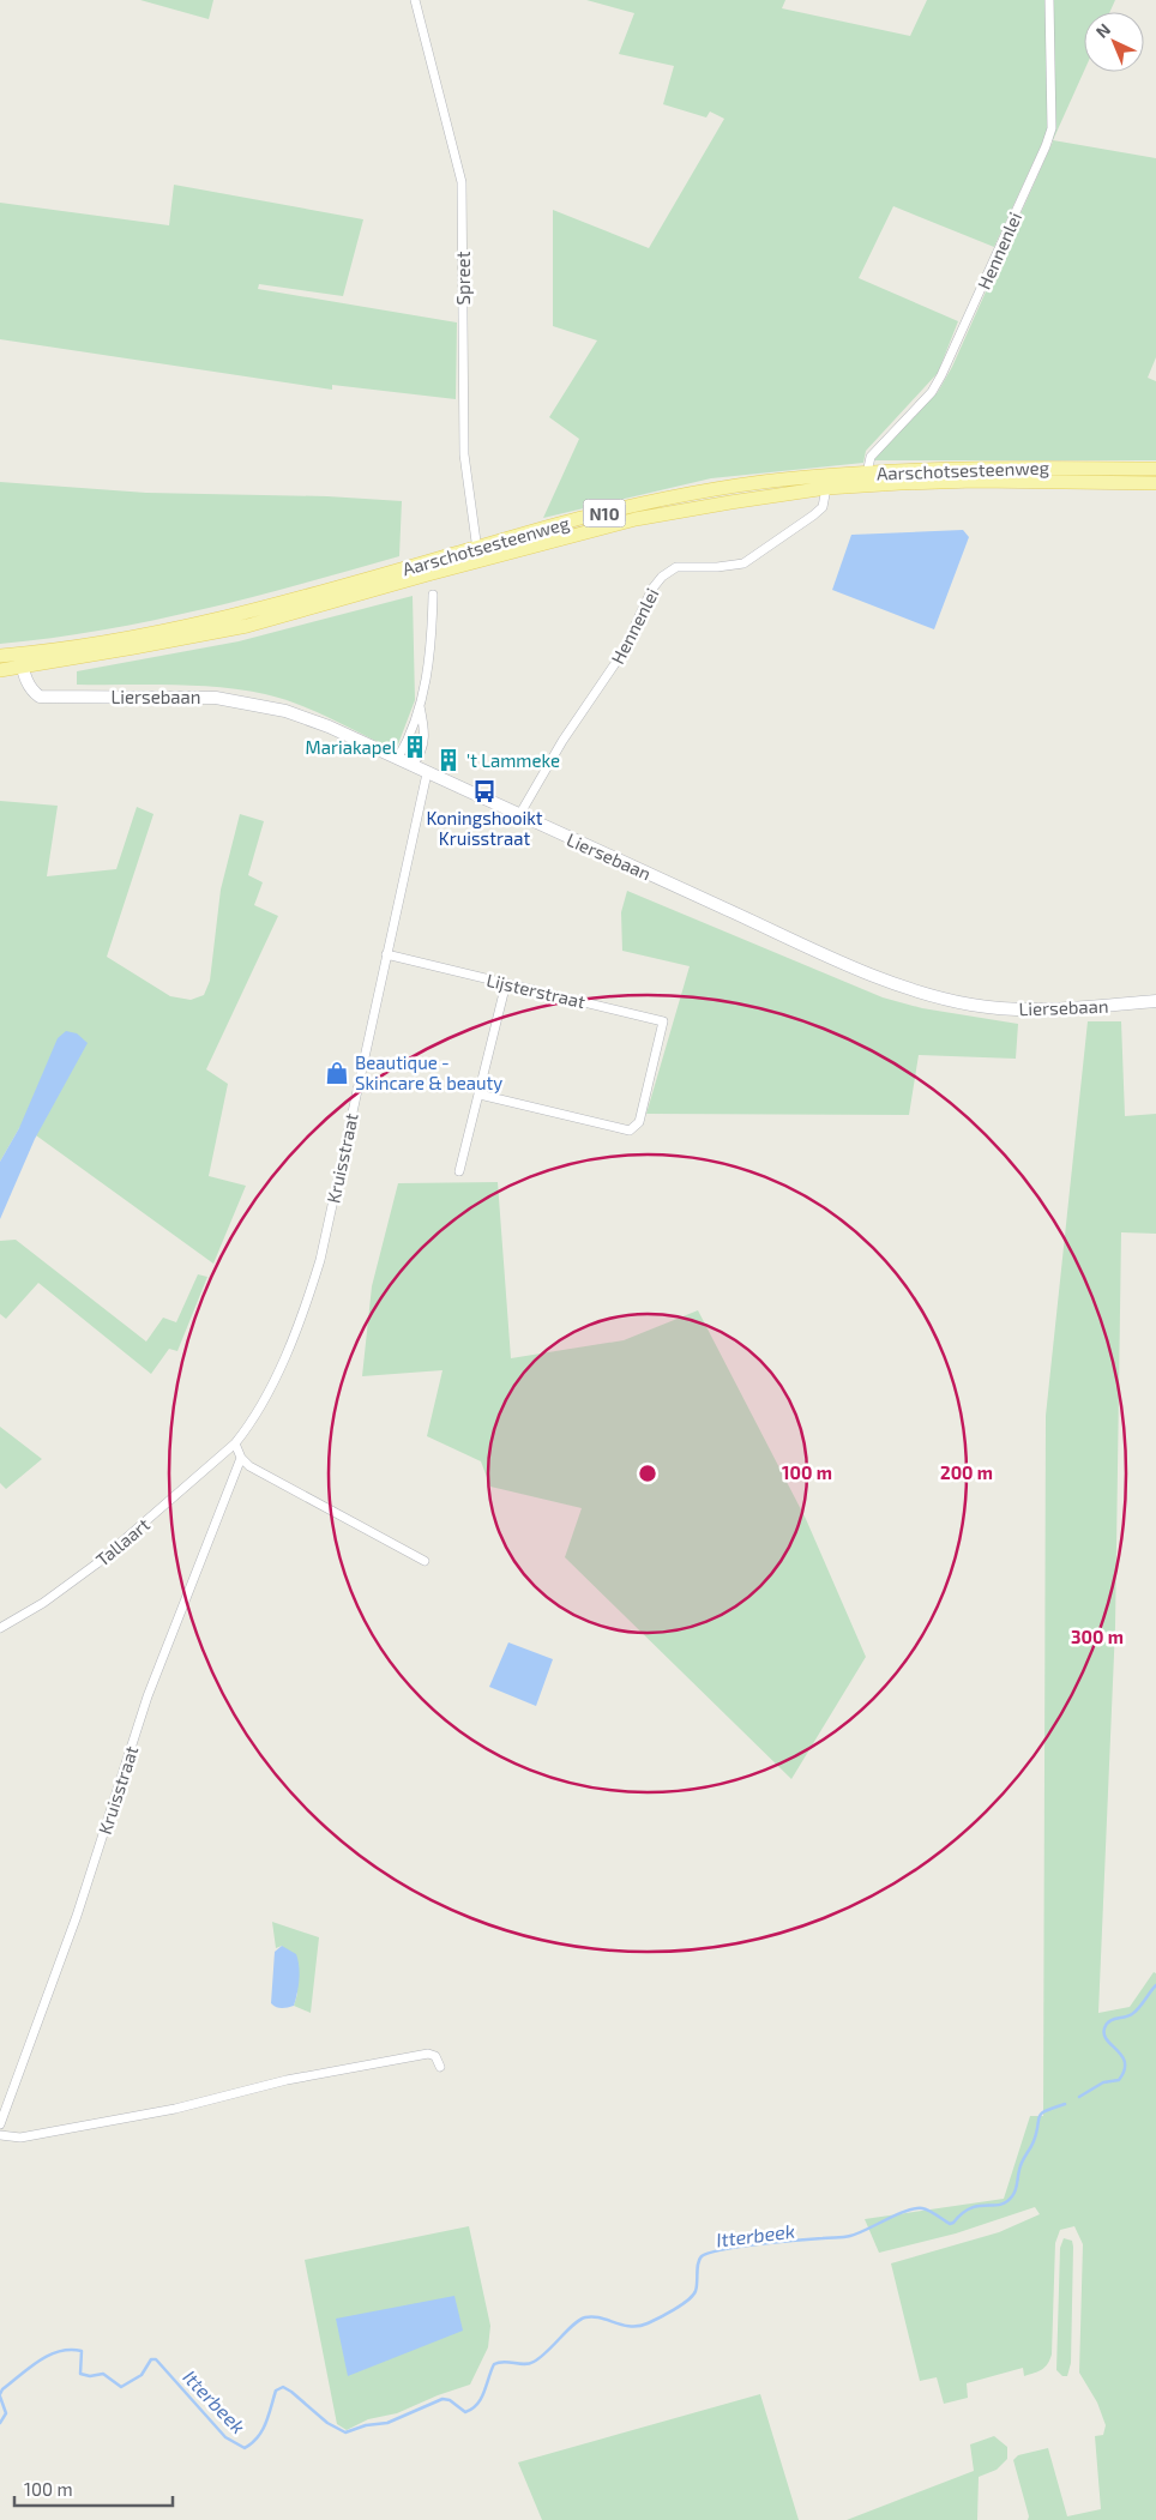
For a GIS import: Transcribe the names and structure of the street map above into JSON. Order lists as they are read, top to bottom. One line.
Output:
{"streets":{"main road":["Aarschotsesteenweg","N10"],"street":["Hennenlei","Spreet","Liersebaan","Lijsterstraat","Kruisstraat","Tallaart"]},"crossings":[["Hennenlei","Aarschotsesteenweg"],["Hennenlei","Liersebaan"],["Spreet","Aarschotsesteenweg"],["Aarschotsesteenweg","Liersebaan"],["Liersebaan","Kruisstraat"],["Lijsterstraat","Kruisstraat"],["Kruisstraat","Tallaart"]],"water":["Itterbeek"],"places":{"building":["Mariakapel","'t Lammeke"],"bus stop":["Koningshooikt Kruisstraat"],"shop":["Beautique - Skincare & beauty"]},"scale_bar":"100 m","north":"top left","rings":["100 m","200 m","300 m"]}
